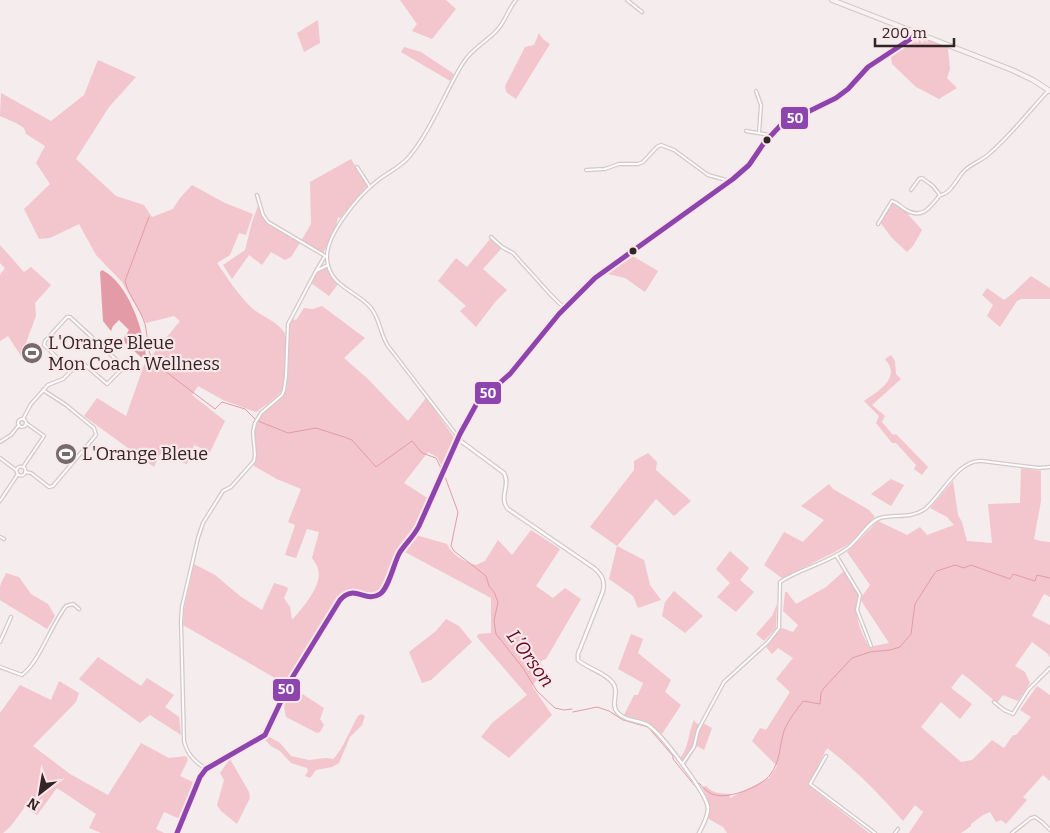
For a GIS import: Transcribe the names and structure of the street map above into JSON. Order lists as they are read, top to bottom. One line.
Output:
{"water":["L’Orson"],"places":{"sports":["L'Orange Bleue Mon Coach Wellness","L'Orange Bleue"]},"lines":["transit line 50"],"scale_bar":"200 m","north":"bottom left"}
